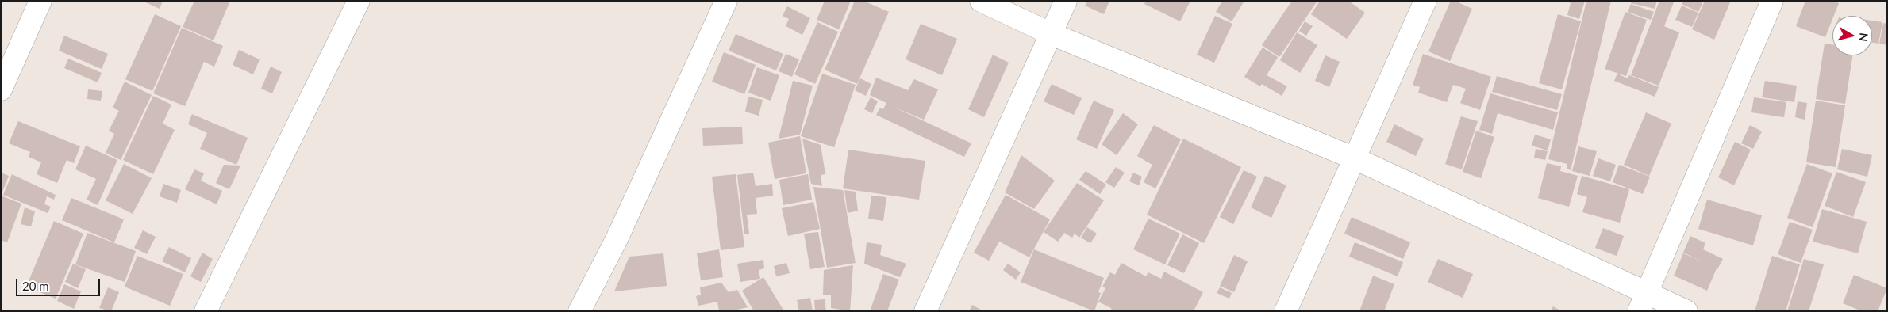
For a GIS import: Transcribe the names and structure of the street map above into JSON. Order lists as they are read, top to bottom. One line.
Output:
{"scale_bar":"20 m","north":"right"}
